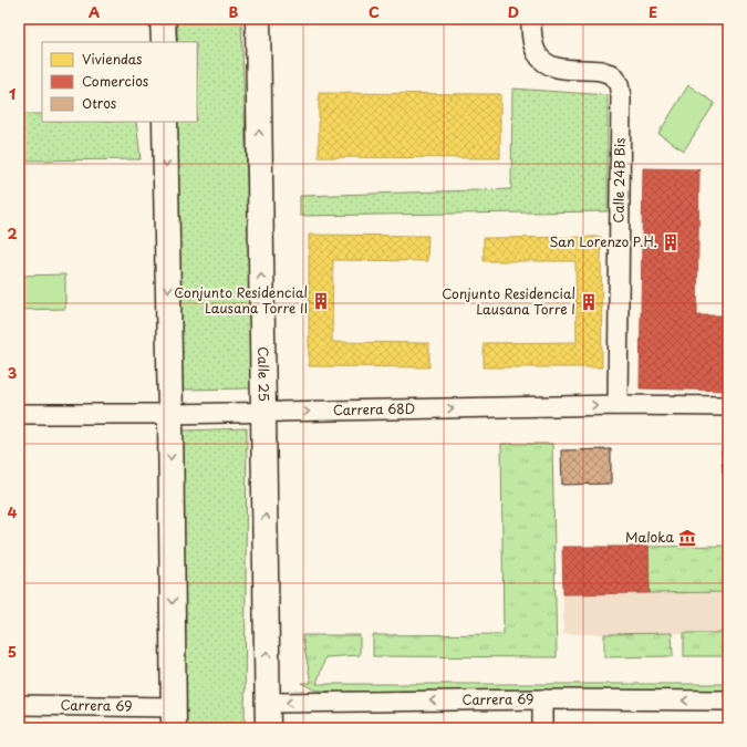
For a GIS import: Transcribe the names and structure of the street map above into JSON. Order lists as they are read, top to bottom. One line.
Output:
{"streets":{"street":["Calle 24B Bis","Calle 25","Carrera 68D","Carrera 69"]},"crossings":[["Calle 24B Bis","Carrera 68D"],["Calle 25","Carrera 68D"],["Calle 25","Carrera 69"]],"one_way":["Carrera 68D","Carrera 69"],"places":{"building":["San Lorenzo P.H.","Conjunto Residencial Lausana Torre II","Conjunto Residencial Lausana Torre I"],"museum":["Maloka"]},"legend":["Viviendas","Comercios","Otros"],"grid":{"columns":["A","B","C","D","E"],"rows":["1","2","3","4","5"]}}
